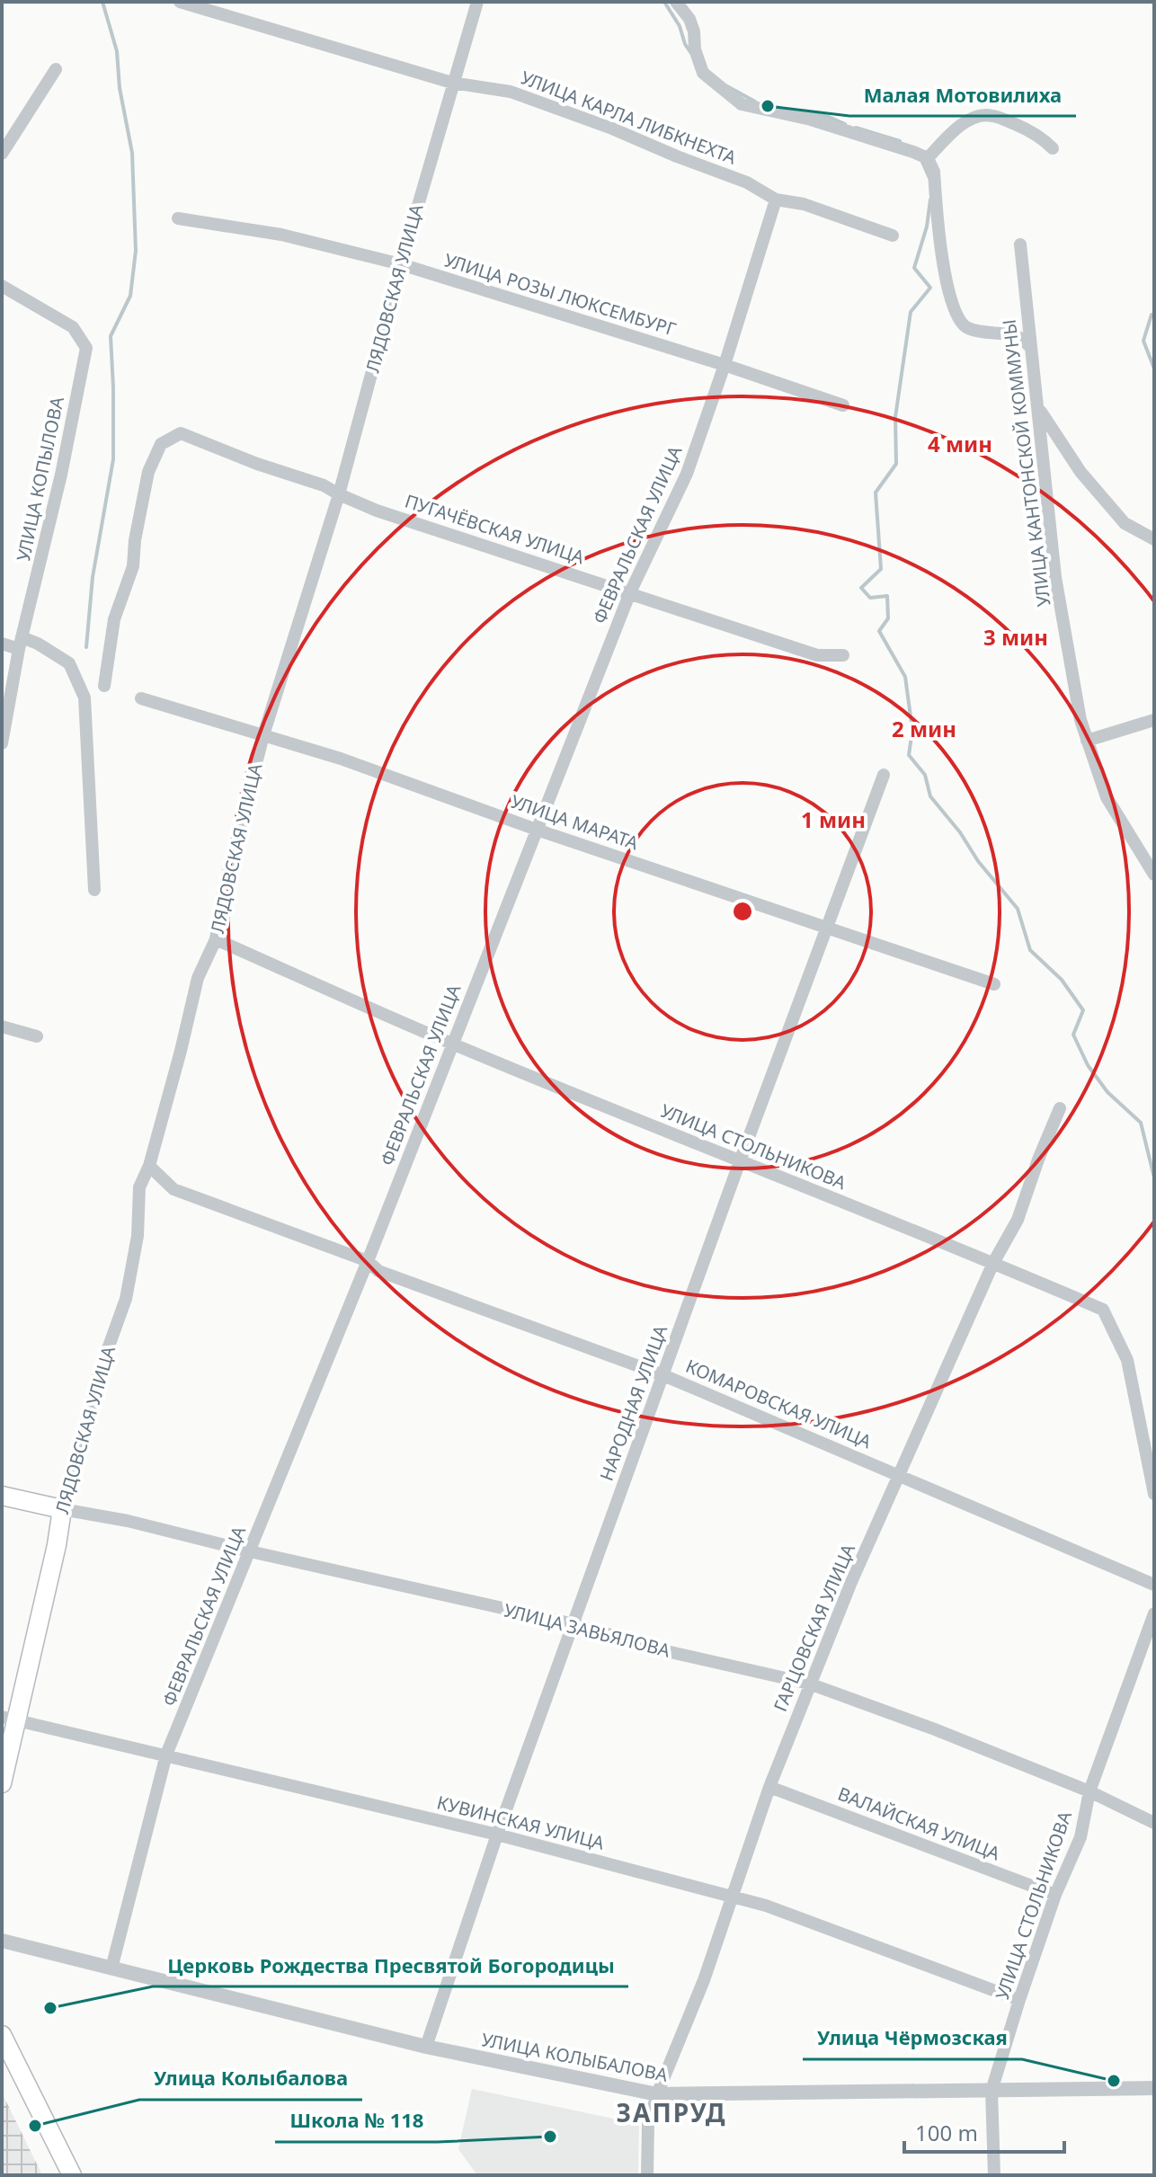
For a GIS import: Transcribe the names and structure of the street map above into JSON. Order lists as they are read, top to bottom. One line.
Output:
{"streets":{"main road":["ЛЯДОВСКАЯ УЛИЦА","УЛИЦА ЗАВЬЯЛОВА"],"street":["УЛИЦА КАРЛА ЛИБКНЕХТА","УЛИЦА РОЗЫ ЛЮКСЕМБУРГ","УЛИЦА КАНТОНСКОЙ КОММУНЫ","УЛИЦА КОПЫЛОВА","ПУГАЧЁВСКАЯ УЛИЦА","ФЕВРАЛЬСКАЯ УЛИЦА","УЛИЦА МАРАТА","УЛИЦА СТОЛЬНИКОВА","НАРОДНАЯ УЛИЦА","КОМАРОВСКАЯ УЛИЦА","ГАРЦОВСКАЯ УЛИЦА","КУВИНСКАЯ УЛИЦА","ВАЛАЙСКАЯ УЛИЦА","УЛИЦА КОЛЫБАЛОВА"]},"crossings":[["УЛИЦА КАРЛА ЛИБКНЕХТА","ЛЯДОВСКАЯ УЛИЦА"],["УЛИЦА КАРЛА ЛИБКНЕХТА","ФЕВРАЛЬСКАЯ УЛИЦА"],["ЛЯДОВСКАЯ УЛИЦА","УЛИЦА РОЗЫ ЛЮКСЕМБУРГ"],["ЛЯДОВСКАЯ УЛИЦА","ПУГАЧЁВСКАЯ УЛИЦА"],["ЛЯДОВСКАЯ УЛИЦА","УЛИЦА МАРАТА"],["ЛЯДОВСКАЯ УЛИЦА","УЛИЦА СТОЛЬНИКОВА"],["ЛЯДОВСКАЯ УЛИЦА","КОМАРОВСКАЯ УЛИЦА"],["ЛЯДОВСКАЯ УЛИЦА","УЛИЦА ЗАВЬЯЛОВА"],["ЛЯДОВСКАЯ УЛИЦА","КУВИНСКАЯ УЛИЦА"],["УЛИЦА РОЗЫ ЛЮКСЕМБУРГ","ФЕВРАЛЬСКАЯ УЛИЦА"],["ПУГАЧЁВСКАЯ УЛИЦА","ФЕВРАЛЬСКАЯ УЛИЦА"],["ФЕВРАЛЬСКАЯ УЛИЦА","УЛИЦА МАРАТА"],["ФЕВРАЛЬСКАЯ УЛИЦА","УЛИЦА СТОЛЬНИКОВА"],["ФЕВРАЛЬСКАЯ УЛИЦА","КОМАРОВСКАЯ УЛИЦА"],["ФЕВРАЛЬСКАЯ УЛИЦА","УЛИЦА ЗАВЬЯЛОВА"],["ФЕВРАЛЬСКАЯ УЛИЦА","КУВИНСКАЯ УЛИЦА"],["ФЕВРАЛЬСКАЯ УЛИЦА","УЛИЦА КОЛЫБАЛОВА"],["УЛИЦА МАРАТА","НАРОДНАЯ УЛИЦА"],["УЛИЦА СТОЛЬНИКОВА","НАРОДНАЯ УЛИЦА"],["УЛИЦА СТОЛЬНИКОВА","ГАРЦОВСКАЯ УЛИЦА"],["УЛИЦА СТОЛЬНИКОВА","УЛИЦА ЗАВЬЯЛОВА"],["УЛИЦА СТОЛЬНИКОВА","КУВИНСКАЯ УЛИЦА"],["УЛИЦА СТОЛЬНИКОВА","ВАЛАЙСКАЯ УЛИЦА"],["УЛИЦА СТОЛЬНИКОВА","УЛИЦА КОЛЫБАЛОВА"],["НАРОДНАЯ УЛИЦА","КОМАРОВСКАЯ УЛИЦА"],["НАРОДНАЯ УЛИЦА","УЛИЦА ЗАВЬЯЛОВА"],["НАРОДНАЯ УЛИЦА","КУВИНСКАЯ УЛИЦА"],["НАРОДНАЯ УЛИЦА","УЛИЦА КОЛЫБАЛОВА"],["КОМАРОВСКАЯ УЛИЦА","ГАРЦОВСКАЯ УЛИЦА"],["ГАРЦОВСКАЯ УЛИЦА","УЛИЦА ЗАВЬЯЛОВА"],["ГАРЦОВСКАЯ УЛИЦА","КУВИНСКАЯ УЛИЦА"],["ГАРЦОВСКАЯ УЛИЦА","ВАЛАЙСКАЯ УЛИЦА"],["ГАРЦОВСКАЯ УЛИЦА","УЛИЦА КОЛЫБАЛОВА"]],"districts":["ЗАПРУД"],"places":["Малая Мотовилиха","Церковь Рождества Пресвятой Богородицы","Улица Чёрмозская","Улица Колыбалова","Школа № 118"],"scale_bar":"100 m","rings":["4 мин","3 мин","2 мин","1 мин"]}
